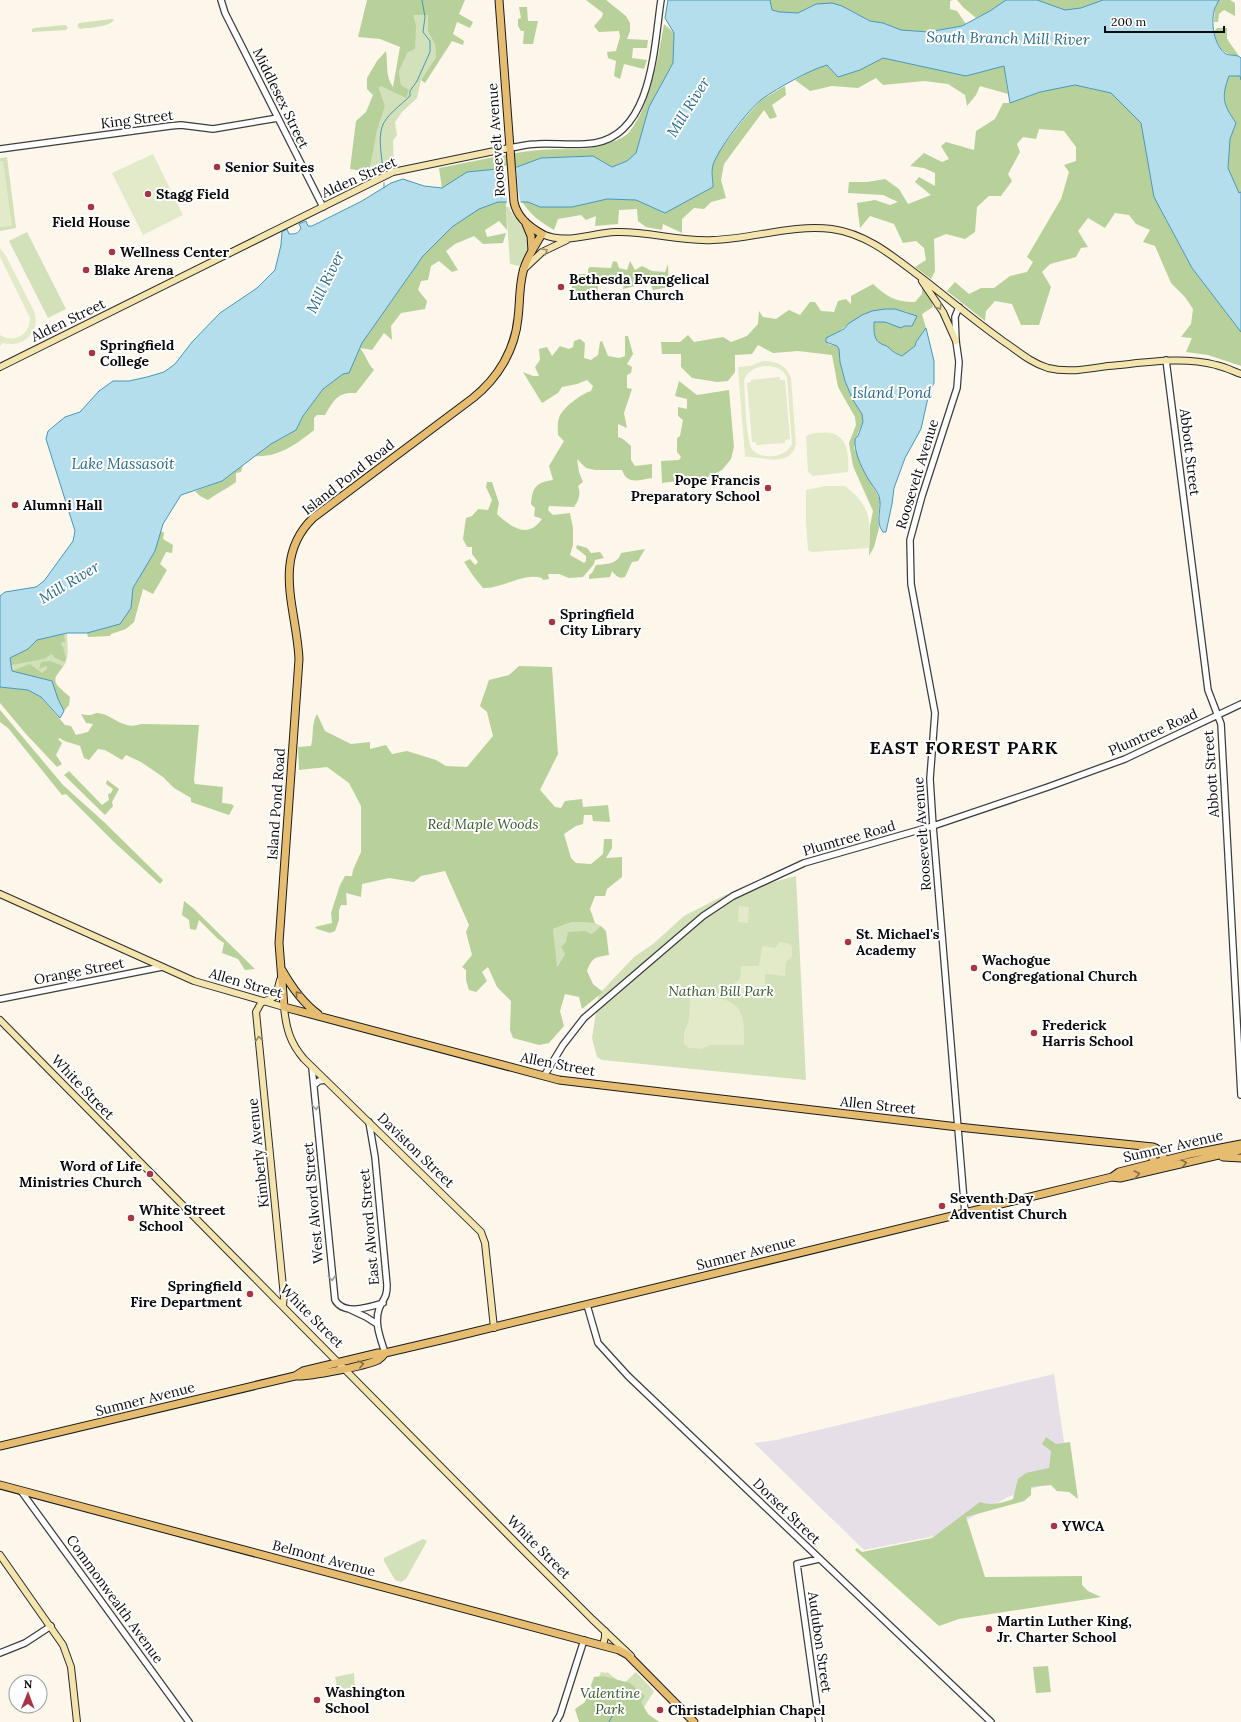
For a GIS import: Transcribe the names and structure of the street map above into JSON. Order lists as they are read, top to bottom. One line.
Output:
{"streets":{"main road":["Roosevelt Avenue","Alden Street","Island Pond Road","Allen Street","White Street","Sumner Avenue","Daviston Street","Kimberly Avenue","Belmont Avenue"],"street":["Middlesex Street","King Street","Abbott Street","Plumtree Road","Orange Street","West Alvord Street","East Alvord Street","Dorset Street","Commonwealth Avenue","Audubon Street"]},"crossings":[["Middlesex Street","King Street"],["Middlesex Street","Alden Street"],["Roosevelt Avenue","Alden Street"],["Roosevelt Avenue","Island Pond Road"],["Roosevelt Avenue","Plumtree Road"],["Roosevelt Avenue","Allen Street"],["Roosevelt Avenue","Sumner Avenue"],["Abbott Street","Plumtree Road"],["Island Pond Road","Allen Street"],["Island Pond Road","Daviston Street"],["Plumtree Road","Allen Street"],["Orange Street","Allen Street"],["Allen Street","Sumner Avenue"],["Allen Street","Daviston Street"],["Allen Street","Kimberly Avenue"],["White Street","Sumner Avenue"],["White Street","Kimberly Avenue"],["White Street","Belmont Avenue"],["Sumner Avenue","Daviston Street"],["Sumner Avenue","East Alvord Street"],["Sumner Avenue","Dorset Street"],["Daviston Street","West Alvord Street"],["Daviston Street","East Alvord Street"],["West Alvord Street","East Alvord Street"],["Dorset Street","Audubon Street"],["Belmont Avenue","Commonwealth Avenue"]],"one_way":["Kimberly Avenue","West Alvord Street"],"districts":["EAST FOREST PARK"],"water":["South Branch Mill River","Mill River","Island Pond","Lake Massasoit"],"parks":["Red Maple Woods","Nathan Bill Park","Valentine Park"],"places":["Senior Suites","Stagg Field","Field House","Wellness Center","Blake Arena","Bethesda Evangelical Lutheran Church","Springfield College","Pope Francis Preparatory School","Alumni Hall","Springfield City Library","St. Michael's Academy","Wachogue Congregational Church","Frederick Harris School","Word of Life Ministries Church","Seventh Day Adventist Church","White Street School","Springfield Fire Department","YWCA","Martin Luther King, Jr. Charter School","Washington School","Christadelphian Chapel"],"scale_bar":"200 m","north":"top"}
